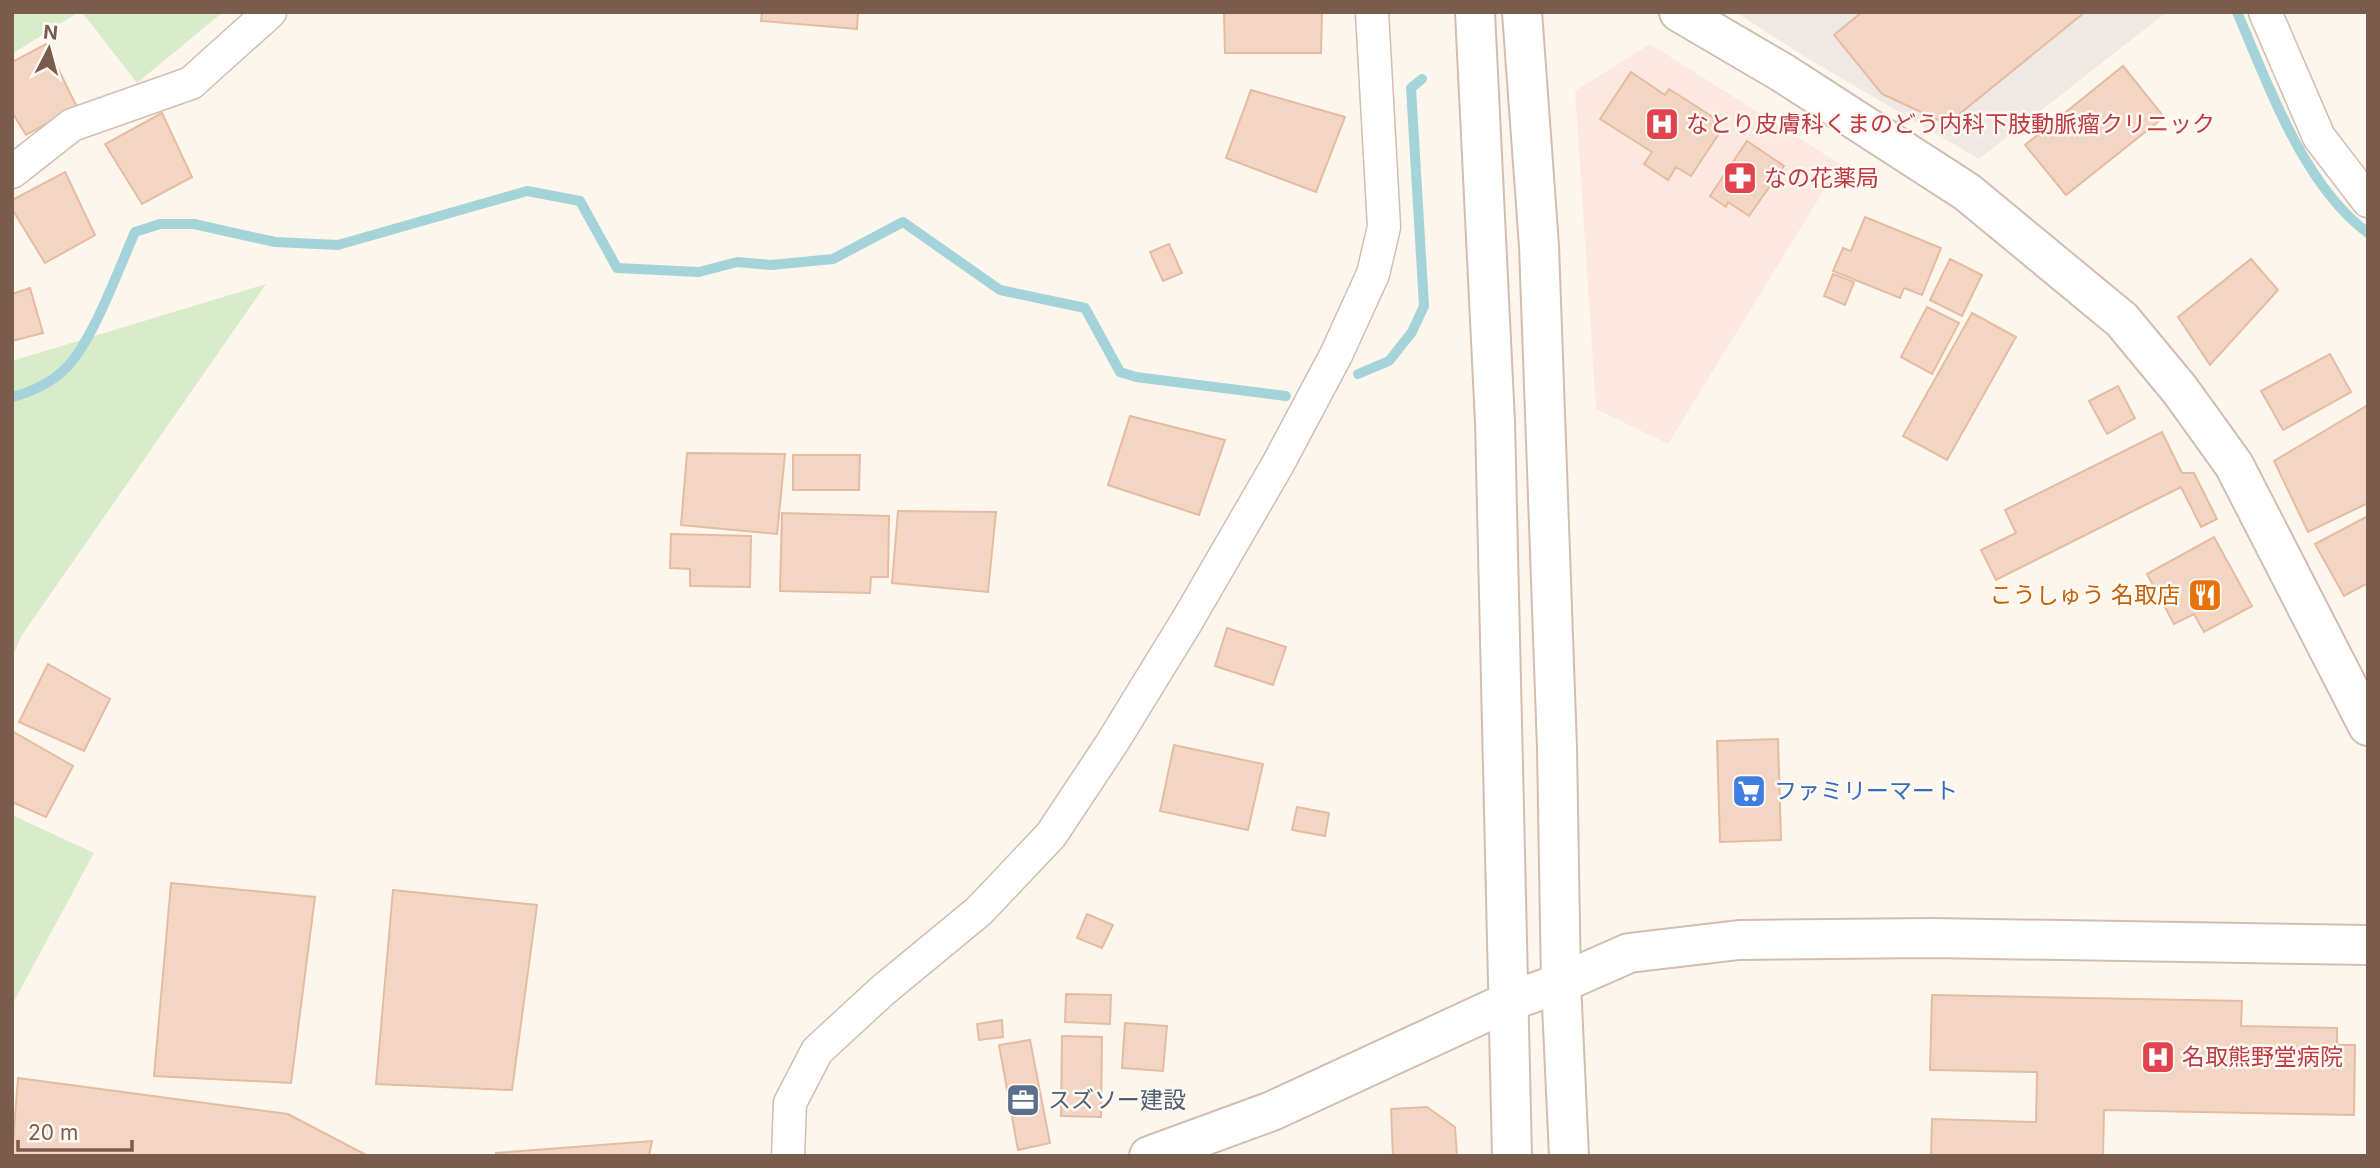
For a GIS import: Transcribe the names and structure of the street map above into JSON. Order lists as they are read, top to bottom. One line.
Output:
{"places":{"hospital":["なとり皮膚科くまのどう内科下肢動脈瘤クリニック","名取熊野堂病院"],"pharmacy":["なの花薬局"],"restaurant":["こうしゅう 名取店"],"supermarket":["ファミリーマート"],"office":["スズソー建設"]},"scale_bar":"20 m","north":"top"}
